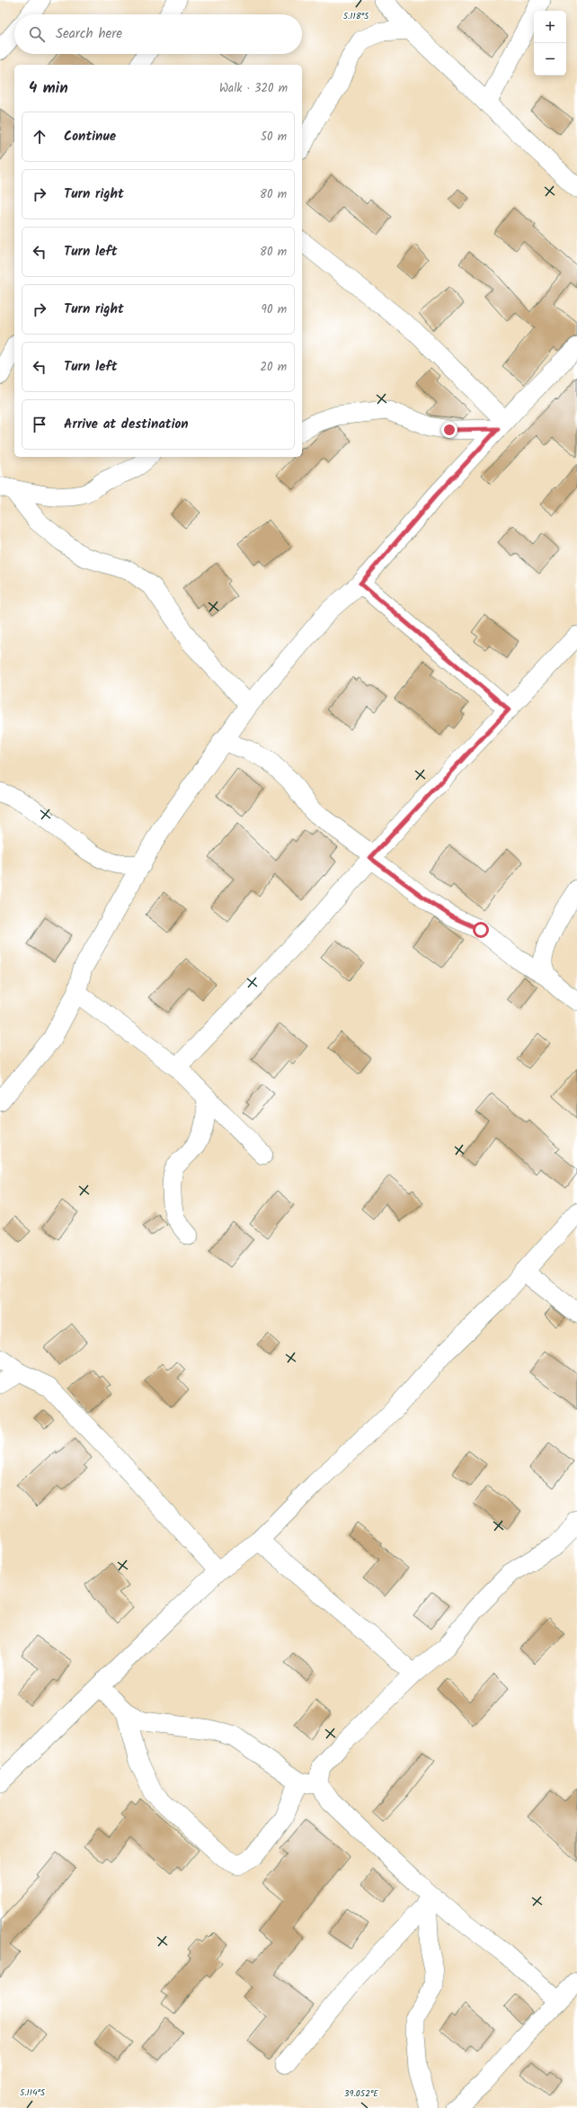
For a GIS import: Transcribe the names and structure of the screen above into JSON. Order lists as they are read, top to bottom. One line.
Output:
{"page":{"map_buttons":["+","−"],"search":"Search here","heading":["4 min","Walk · 320 m"],"list":[["Continue","50 m"],["Turn right","80 m"],["Turn left","80 m"],["Turn right","90 m"],["Turn left","20 m"],"Arrive at destination"]},"coordinates":["5.118°S","5.114°S","39.052°E"]}
